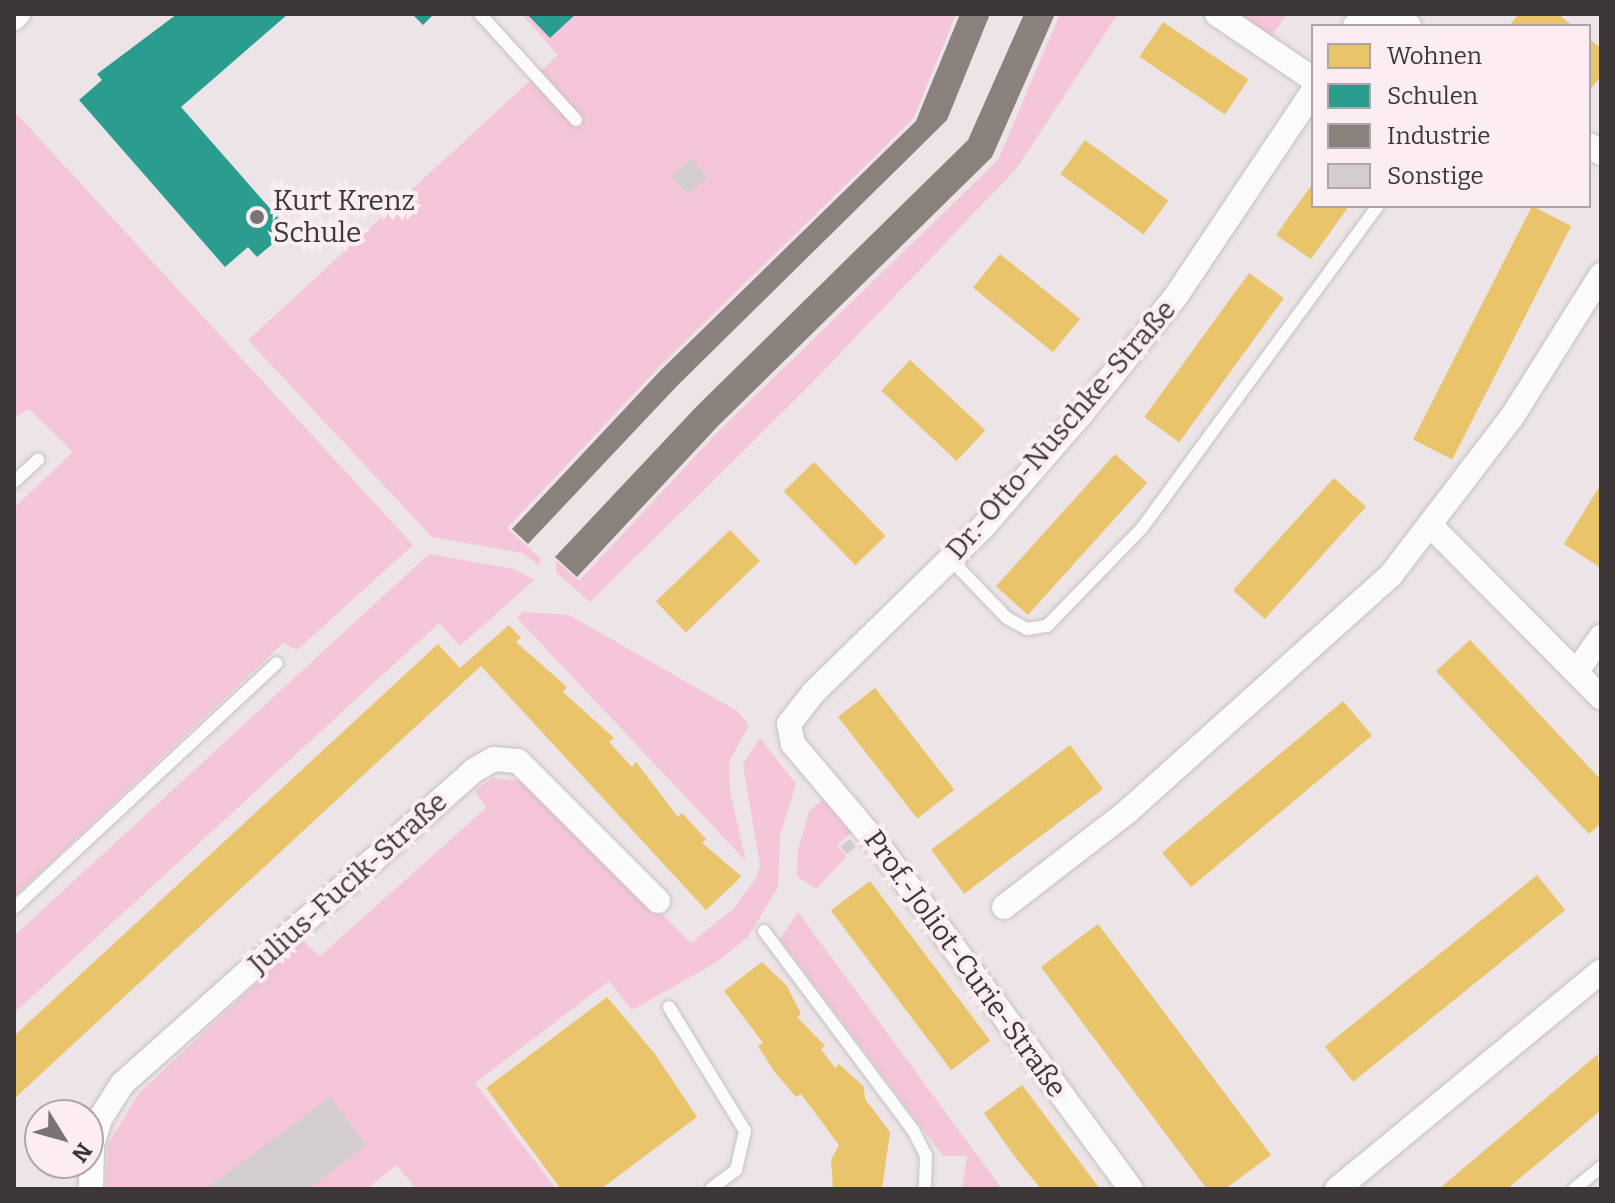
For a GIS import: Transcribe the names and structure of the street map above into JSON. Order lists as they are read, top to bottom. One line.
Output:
{"streets":{"street":["Dr.-Otto-Nuschke-Straße","Julius-Fucik-Straße","Prof.-Joliot-Curie-Straße"]},"crossings":[["Dr.-Otto-Nuschke-Straße","Prof.-Joliot-Curie-Straße"]],"places":["Kurt Krenz Schule"],"legend":["Wohnen","Schulen","Industrie","Sonstige"],"north":"bottom right"}
